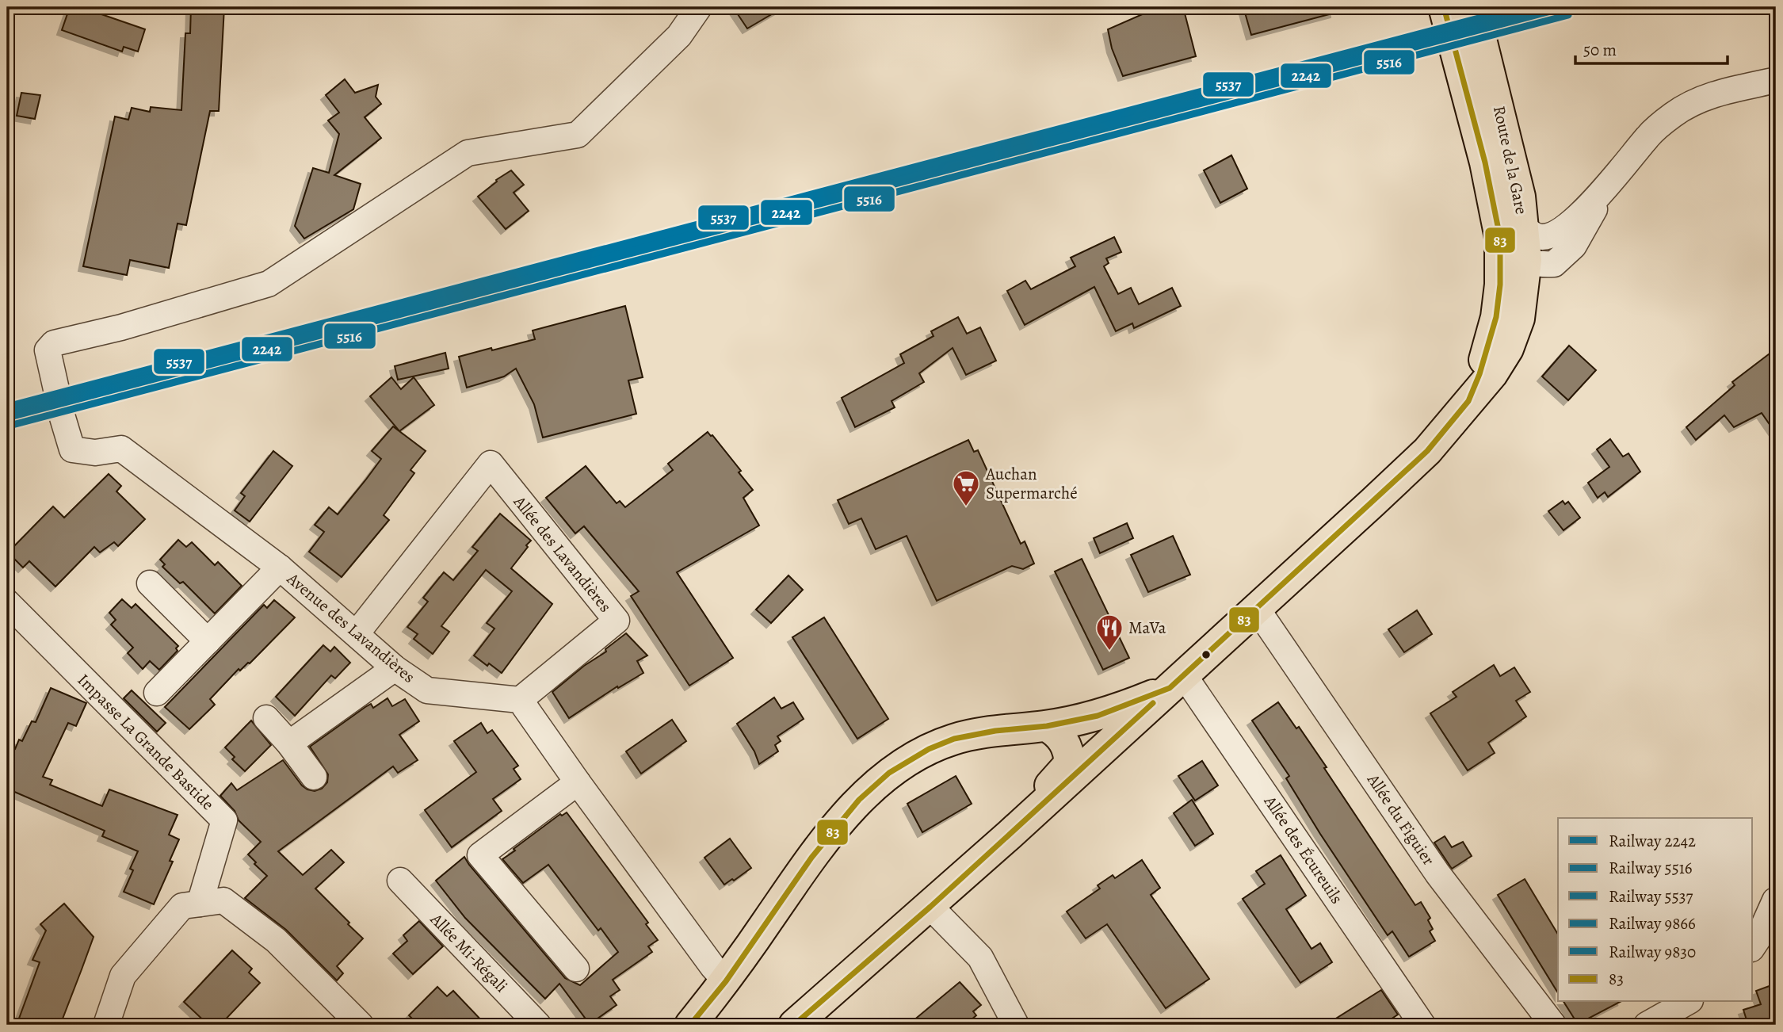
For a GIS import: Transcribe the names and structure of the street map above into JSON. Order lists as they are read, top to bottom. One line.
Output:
{"streets":{"main road":["Route de la Gare"],"street":["Allée des Lavandières","Avenue des Lavandières","Impasse La Grande Bastide","Allée du Figuier","Allée des Écureuils","Allée Mi-Régali"]},"crossings":[["Route de la Gare","Allée du Figuier"],["Route de la Gare","Allée des Écureuils"],["Allée des Lavandières","Avenue des Lavandières"]],"places":{"supermarket":["Auchan Supermarché"],"restaurant":["MaVa"]},"lines":["rail line 2242","rail line 5537","rail line 9866","transit line 83","rail line 5516","rail line 9830"],"legend":["Railway 2242","Railway 5516","Railway 5537","Railway 9866","Railway 9830","83"],"scale_bar":"50 m"}
